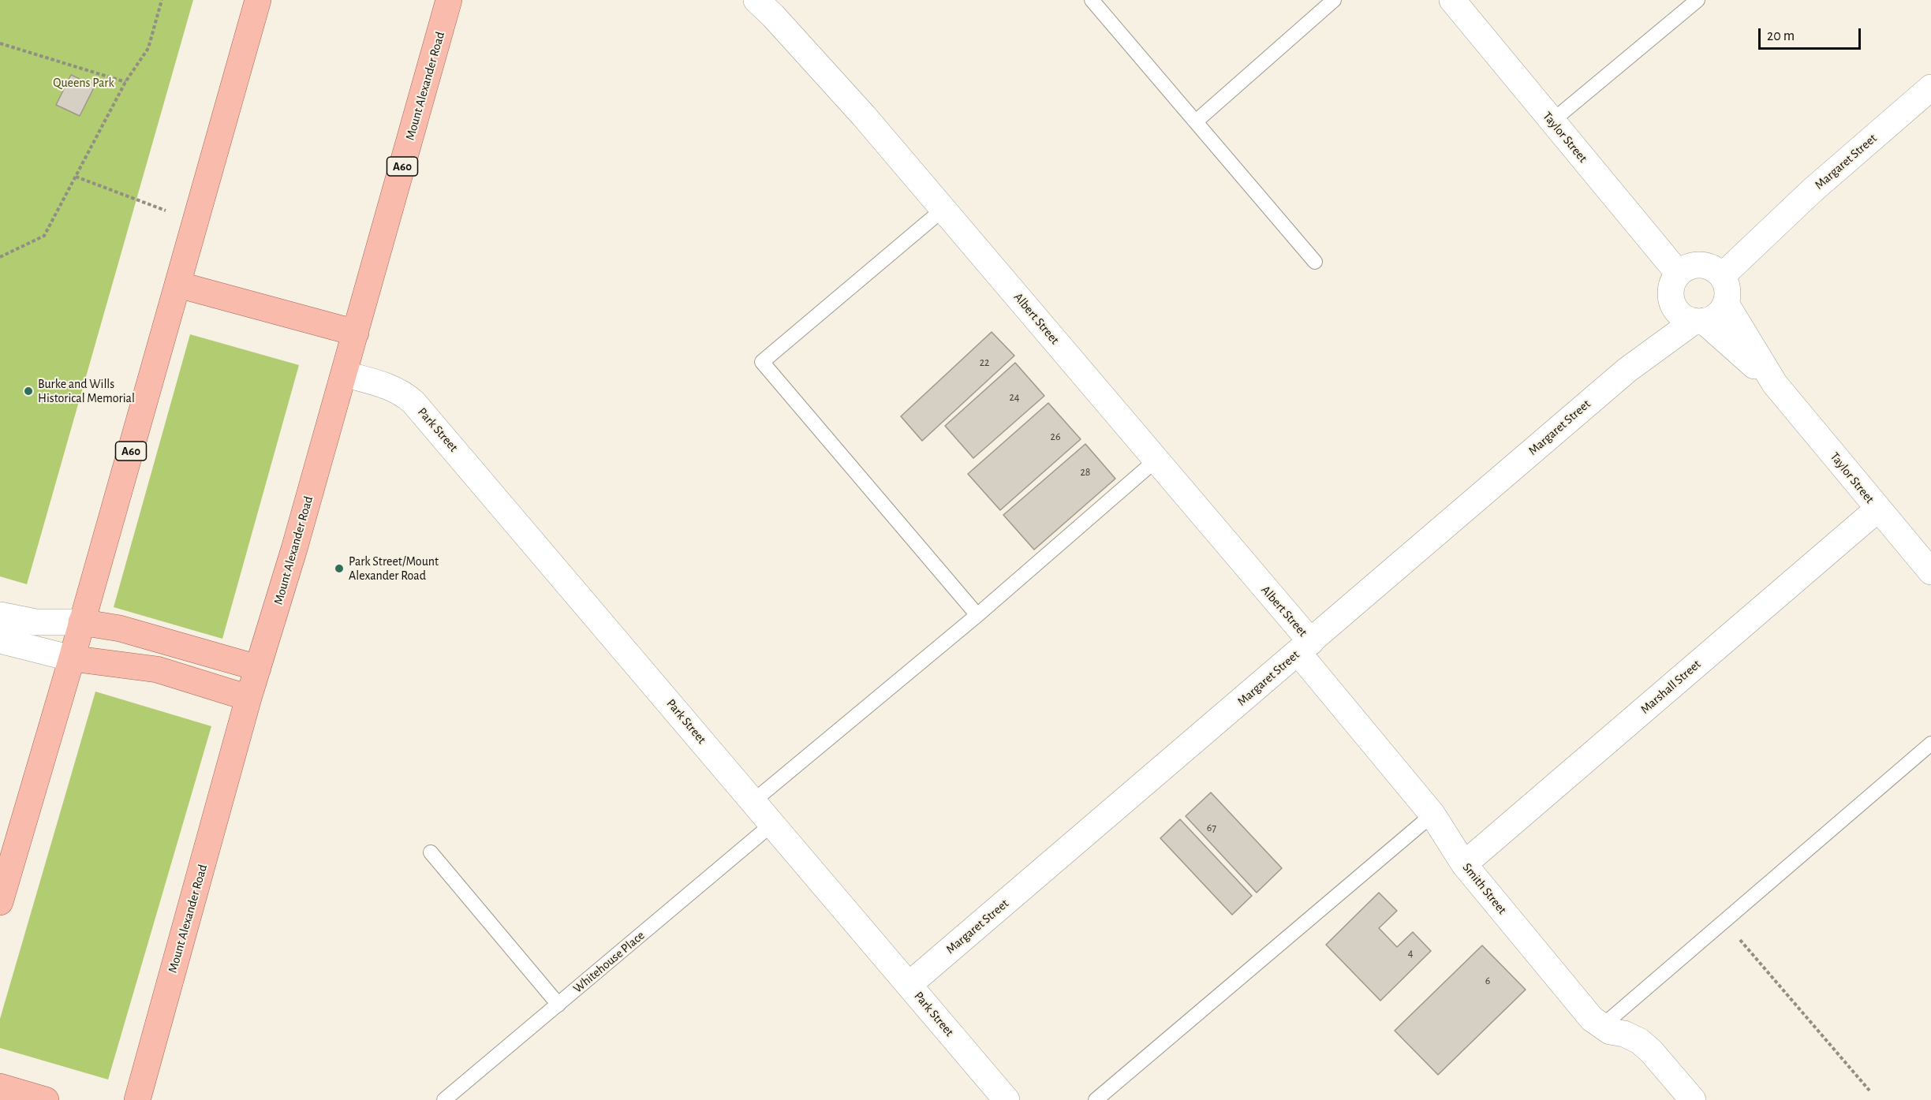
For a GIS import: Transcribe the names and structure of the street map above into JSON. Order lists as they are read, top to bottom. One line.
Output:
{"streets":{"main road":["Mount Alexander Road","A60"],"street":["Taylor Street","Margaret Street","Albert Street","Park Street","Marshall Street","Smith Street"],"lane":["Whitehouse Place"]},"crossings":[["Mount Alexander Road","Park Street"],["Taylor Street","Margaret Street"],["Taylor Street","Marshall Street"],["Margaret Street","Albert Street"],["Margaret Street","Park Street"],["Margaret Street","Smith Street"],["Albert Street","Smith Street"],["Park Street","Whitehouse Place"],["Marshall Street","Smith Street"]],"parks":["Queens Park"],"places":["Burke and Wills Historical Memorial","Park Street/Mount Alexander Road"],"house_numbers":["22","24","26","28","67","4","6"],"scale_bar":"20 m"}
